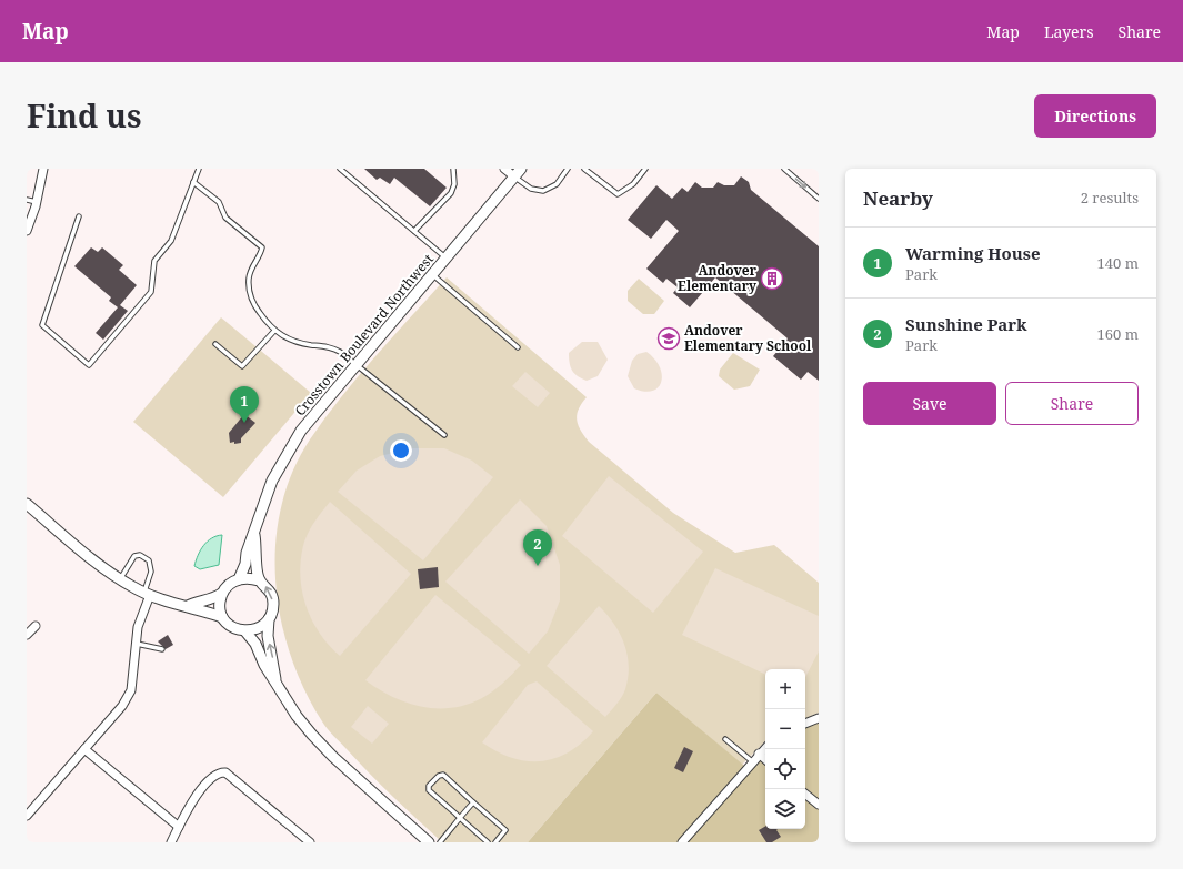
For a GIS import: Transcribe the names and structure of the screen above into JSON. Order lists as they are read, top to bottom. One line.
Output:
{"streets":{"street":["Crosstown Boulevard Northwest"]},"places":{"building":["Andover Elementary"],"school or university":["Andover Elementary School"]},"page":{"header":"Map","nav":["Map","Layers","Share"],"title":"Find us","buttons":["Directions",["Save","Share"]],"heading":["Nearby","2 results"],"list":[{"mark":"1","name":"Warming House","note":"Park","value":"140 m"},{"mark":"2","name":"Sunshine Park","note":"Park","value":"160 m"}],"pins":["1","2"],"map_buttons":["+","−"]}}
